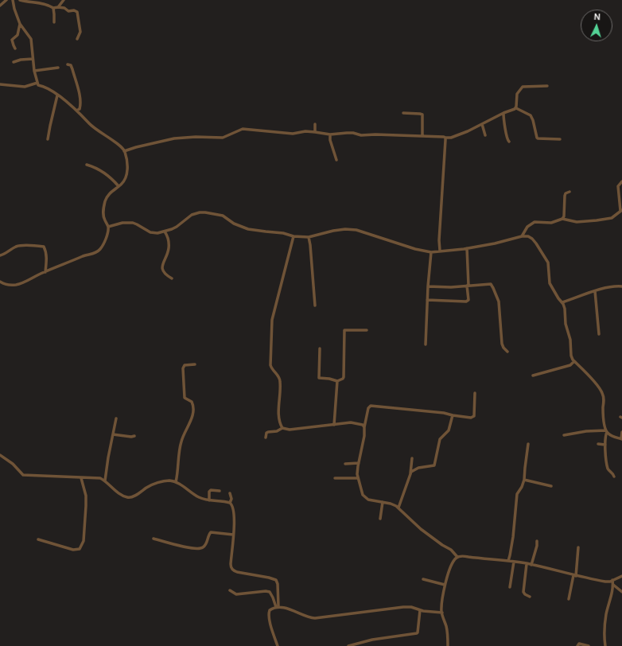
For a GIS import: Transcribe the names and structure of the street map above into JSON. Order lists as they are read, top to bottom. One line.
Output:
{"north":"top"}
